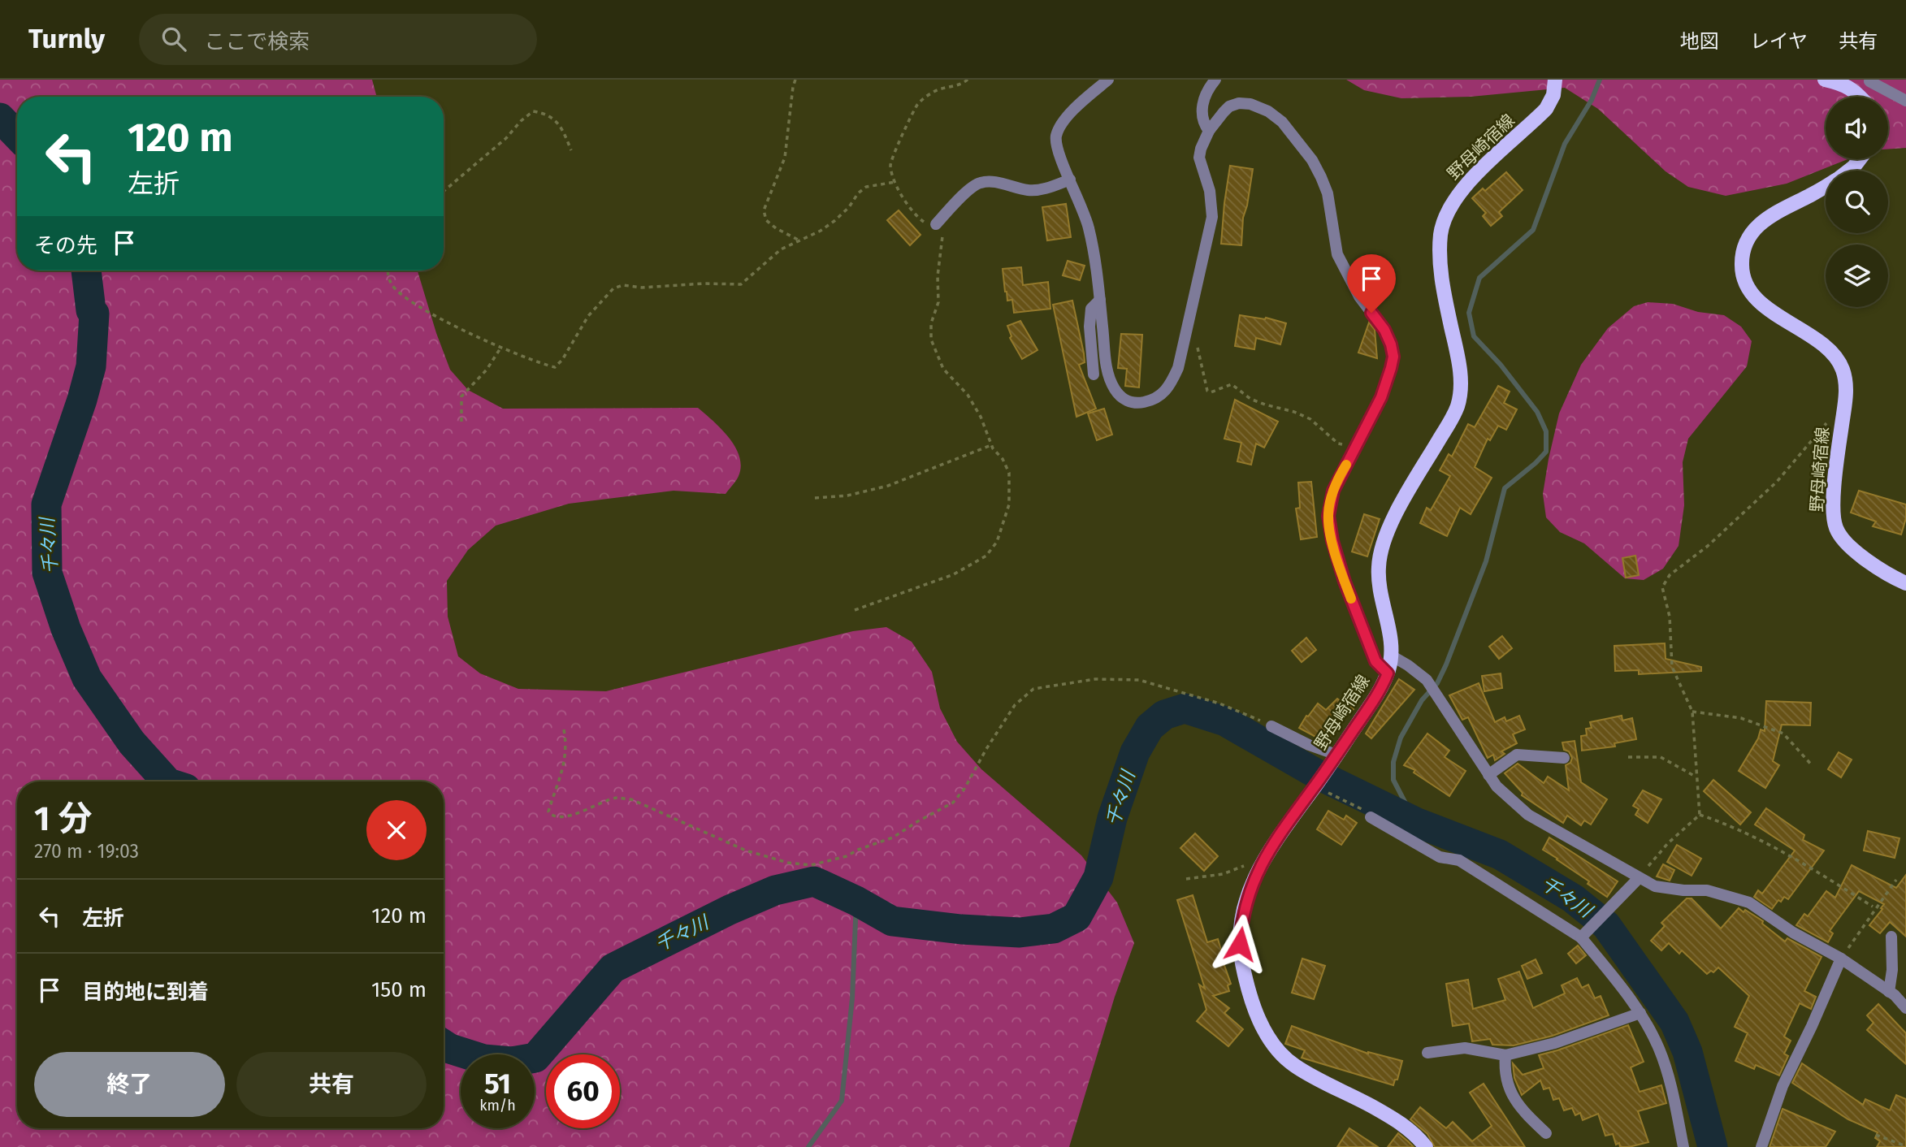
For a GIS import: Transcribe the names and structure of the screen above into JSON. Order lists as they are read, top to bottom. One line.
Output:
{"streets":{"main road":["野母崎宿線"]},"water":["千々川"],"page":{"header":"Turnly","search":"ここで検索","nav":["地図","レイヤ","共有"],"turn":["120 m","左折"],"then":"その先","heading":["1 分","270 m · 19:03"],"list":[{"name":"左折","value":"120 m"},{"name":"目的地に到着","value":"150 m"}],"buttons":["終了","共有"],"speed":"51 km/h","limit":"60"}}
